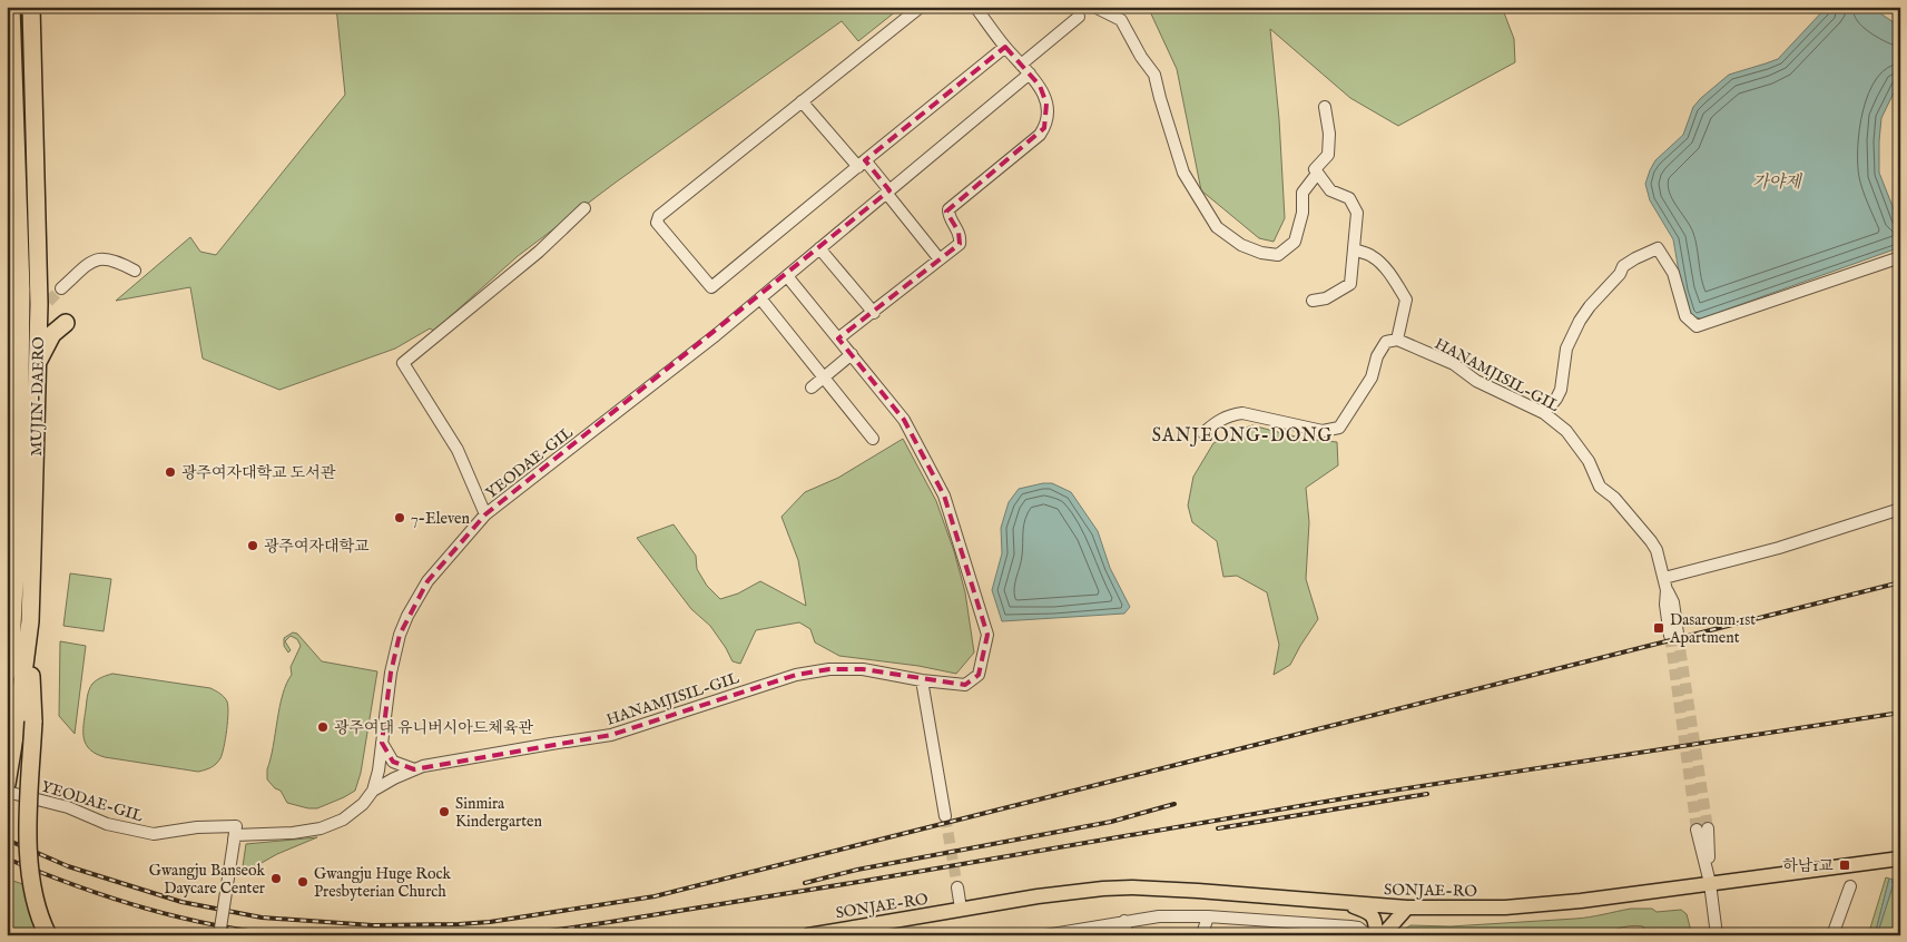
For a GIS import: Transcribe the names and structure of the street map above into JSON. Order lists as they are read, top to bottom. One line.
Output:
{"streets":{"highway":["MUJIN-DAERO"],"main road":["SONJAE-RO"],"street":["HANAMJISIL-GIL","YEODAE-GIL"]},"crossings":[["HANAMJISIL-GIL","YEODAE-GIL"]],"districts":["SANJEONG-DONG"],"water":["가야제"],"places":{"other":["광주여자대학교 도서관","7-Eleven","광주여자대학교","광주여대 유니버시아드체육관","Sinmira Kindergarten","Gwangju Banseok Daycare Center","Gwangju Huge Rock Presbyterian Church"],"transit":["Dasaroum 1st Apartment","하남1교"]}}
